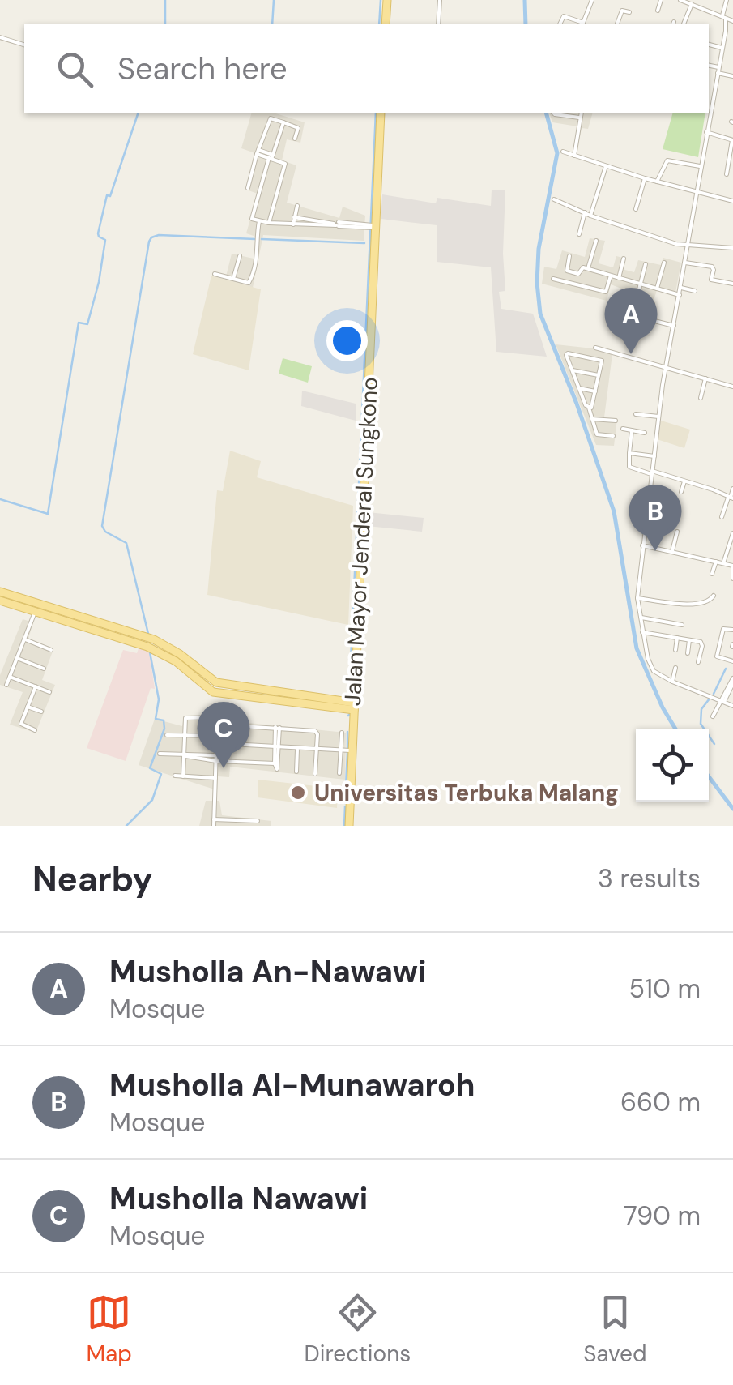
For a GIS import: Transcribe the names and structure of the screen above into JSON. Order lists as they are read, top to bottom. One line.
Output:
{"streets":{"main road":["Jalan Mayor Jenderal Sungkono"]},"places":["Universitas Terbuka Malang"],"page":{"search":"Search here","pins":["A","B","C"],"heading":["Nearby","3 results"],"list":[{"mark":"A","name":"Musholla An-Nawawi","note":"Mosque","value":"510 m"},{"mark":"B","name":"Musholla Al-Munawaroh","note":"Mosque","value":"660 m"},{"mark":"C","name":"Musholla Nawawi","note":"Mosque","value":"790 m"}],"nav":["Map","Directions","Saved"]}}
